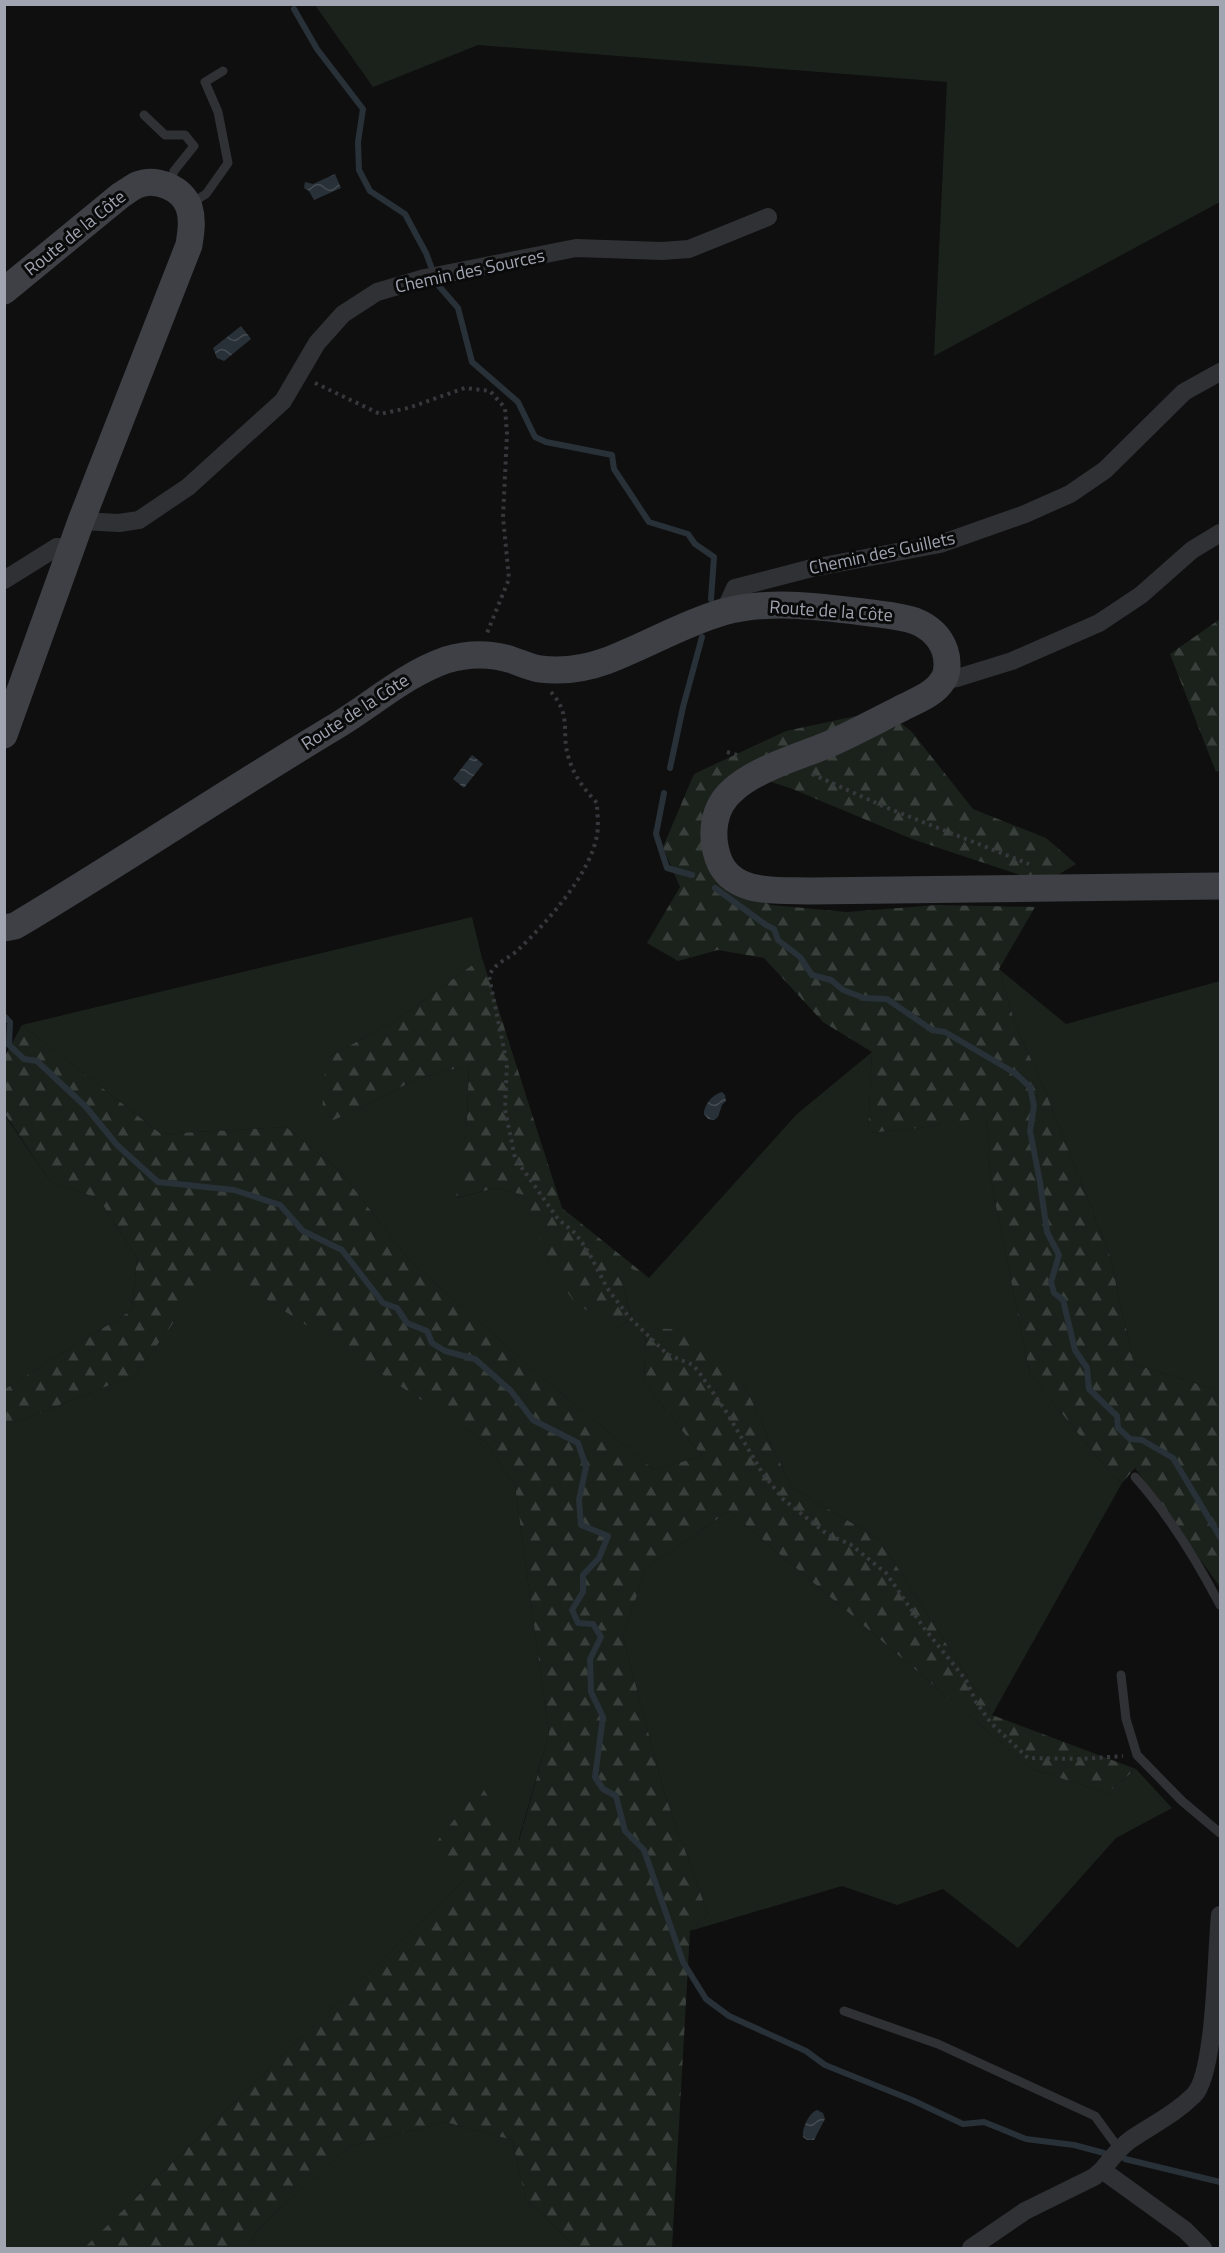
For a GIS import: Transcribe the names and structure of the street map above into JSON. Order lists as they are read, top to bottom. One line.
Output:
{"streets":{"street":["Route de la Côte","Chemin des Sources","Chemin des Guillets"]},"crossings":[["Route de la Côte","Chemin des Guillets"]]}
